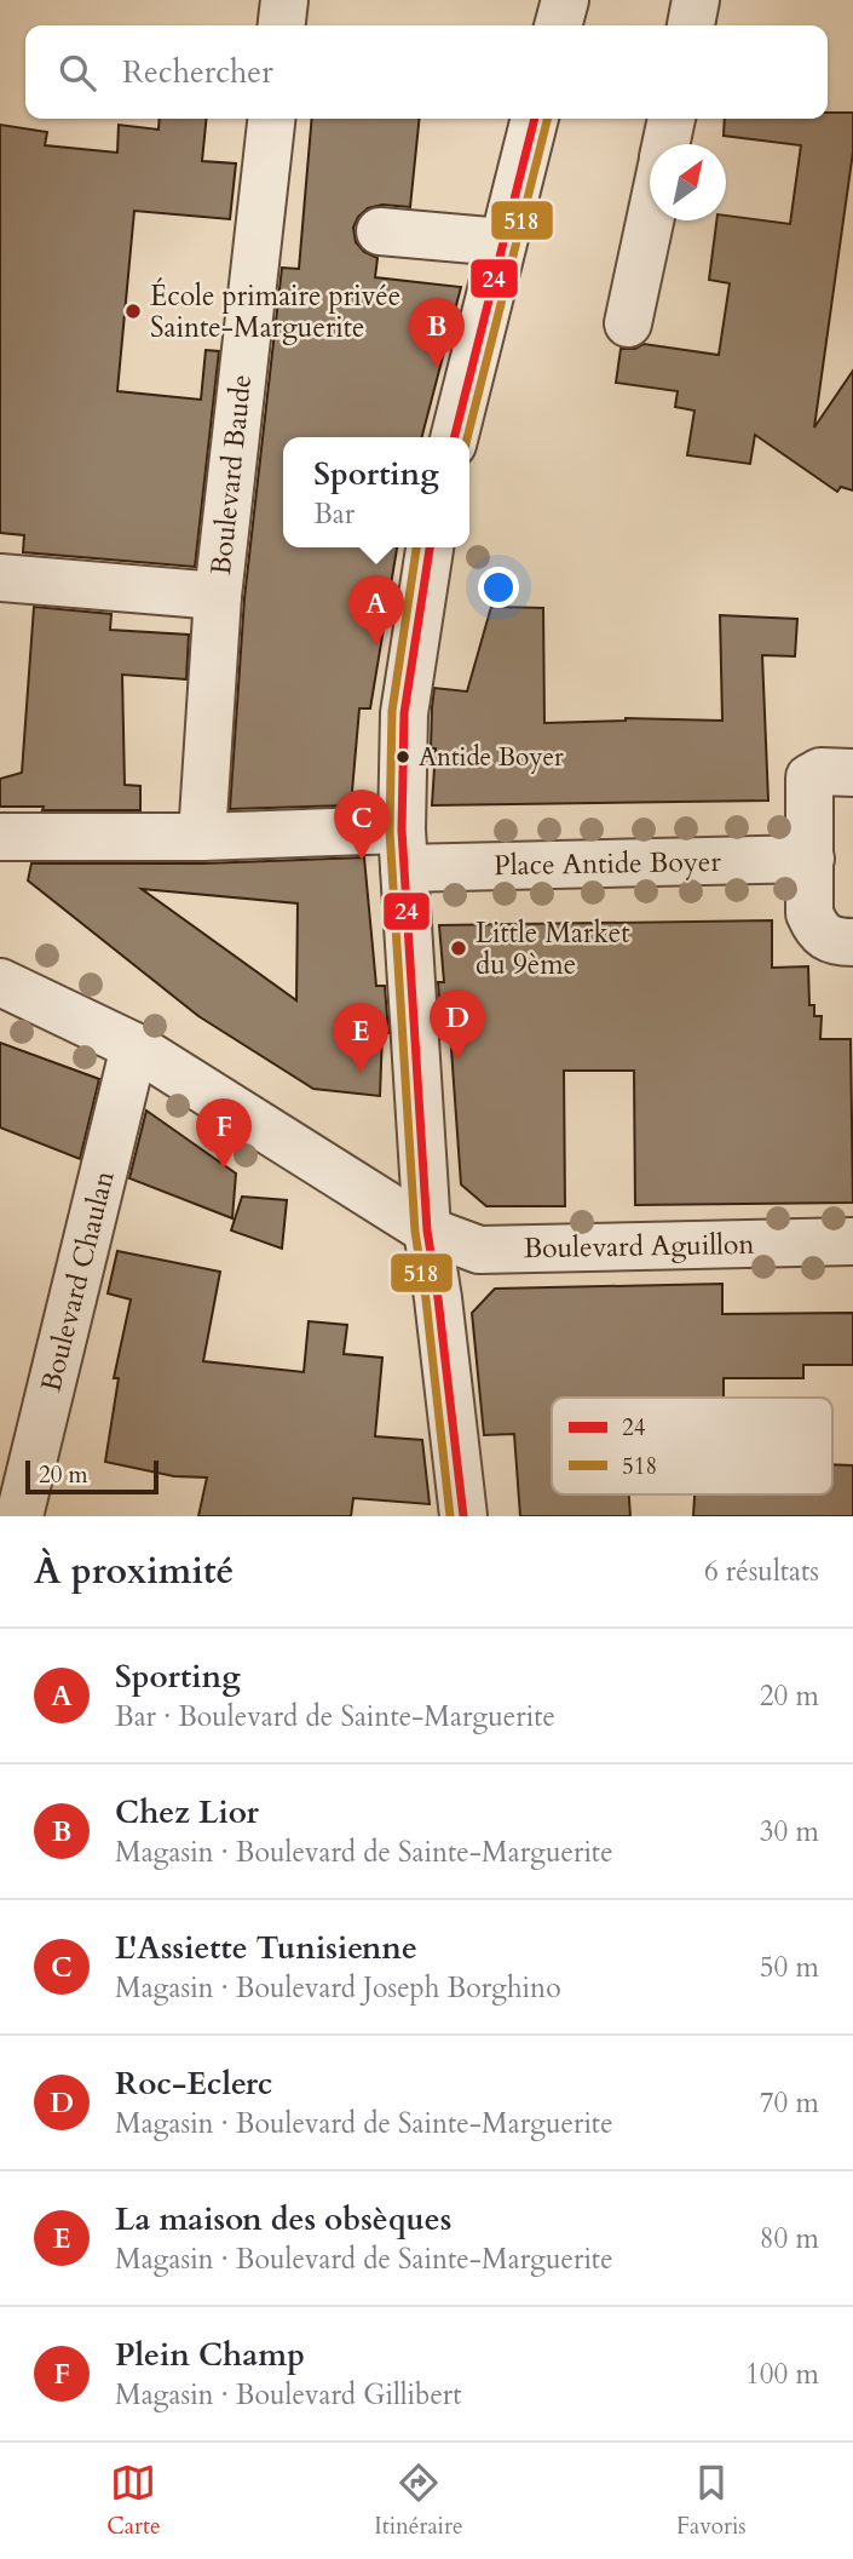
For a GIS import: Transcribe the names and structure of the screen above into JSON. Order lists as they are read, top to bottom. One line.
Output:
{"streets":{"street":["Boulevard Baude","Place Antide Boyer","Boulevard Aguillon","Boulevard Chaulan"]},"crossings":[["Boulevard Baude","Place Antide Boyer"],["Boulevard Aguillon","Boulevard Chaulan"]],"places":["École primaire privée Sainte-Marguerite","Antide Boyer","Little Market du 9ème"],"lines":["transit line 24","transit line 518"],"legend":["24","518"],"scale_bar":"20 m","north":"top right","page":{"search":"Rechercher","pins":["B","A","C","D","E","F"],"popup":["Sporting","Bar"],"scale":"20 m","heading":["À proximité","6 résultats"],"list":[{"mark":"A","name":"Sporting","note":"Bar · Boulevard de Sainte-Marguerite","value":"20 m"},{"mark":"B","name":"Chez Lior","note":"Magasin · Boulevard de Sainte-Marguerite","value":"30 m"},{"mark":"C","name":"L'Assiette Tunisienne","note":"Magasin · Boulevard Joseph Borghino","value":"50 m"},{"mark":"D","name":"Roc-Eclerc","note":"Magasin · Boulevard de Sainte-Marguerite","value":"70 m"},{"mark":"E","name":"La maison des obsèques","note":"Magasin · Boulevard de Sainte-Marguerite","value":"80 m"},{"mark":"F","name":"Plein Champ","note":"Magasin · Boulevard Gillibert","value":"100 m"}],"nav":["Carte","Itinéraire","Favoris"]}}
